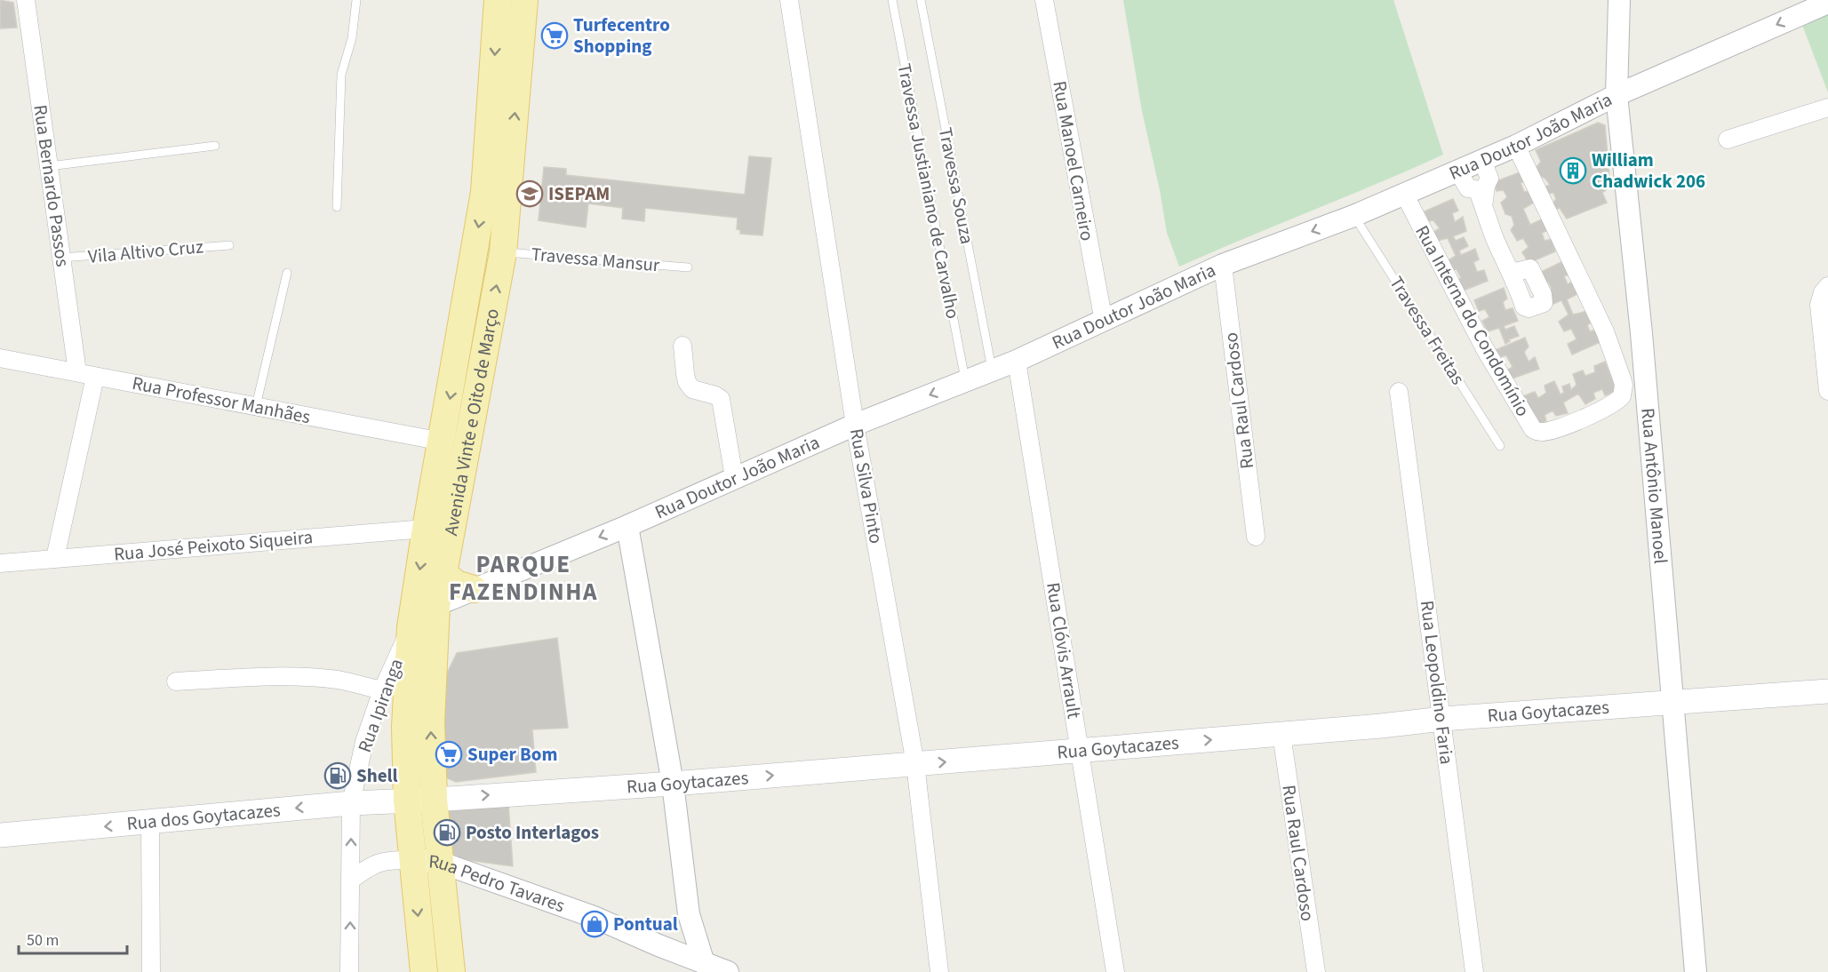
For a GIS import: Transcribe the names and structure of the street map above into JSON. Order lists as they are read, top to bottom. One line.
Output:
{"streets":{"main road":["Avenida Vinte e Oito de Março","Rua Goytacazes","Rua dos Goytacazes"],"street":["Rua Doutor João Maria","Rua Manoel Carneiro","Rua Bernardo Passos","Rua Interna do Condomínio","Rua Professor Manhães","Rua Raul Cardoso","Rua Silva Pinto","Rua Antônio Manoel","Rua José Peixoto Siqueira","Rua Clóvis Arrault","Rua Leopoldino Faria","Rua Ipiranga","Rua Pedro Tavares"],"lane":["Travessa Souza","Travessa Justianiano de Carvalho","Vila Altivo Cruz","Travessa Mansur","Travessa Freitas"]},"crossings":[["Rua Doutor João Maria","Rua Manoel Carneiro"],["Rua Doutor João Maria","Travessa Souza"],["Rua Doutor João Maria","Travessa Justianiano de Carvalho"],["Rua Doutor João Maria","Rua Interna do Condomínio"],["Rua Doutor João Maria","Travessa Freitas"],["Rua Doutor João Maria","Rua Raul Cardoso"],["Rua Doutor João Maria","Avenida Vinte e Oito de Março"],["Rua Doutor João Maria","Rua Silva Pinto"],["Rua Doutor João Maria","Rua Antônio Manoel"],["Rua Doutor João Maria","Rua Clóvis Arrault"],["Rua Bernardo Passos","Vila Altivo Cruz"],["Rua Bernardo Passos","Rua Professor Manhães"],["Travessa Mansur","Avenida Vinte e Oito de Março"],["Rua Professor Manhães","Avenida Vinte e Oito de Março"],["Rua Raul Cardoso","Rua Goytacazes"],["Avenida Vinte e Oito de Março","Rua José Peixoto Siqueira"],["Avenida Vinte e Oito de Março","Rua Ipiranga"],["Avenida Vinte e Oito de Março","Rua Goytacazes"],["Avenida Vinte e Oito de Março","Rua dos Goytacazes"],["Avenida Vinte e Oito de Março","Rua Pedro Tavares"],["Rua Silva Pinto","Rua Goytacazes"],["Rua Antônio Manoel","Rua Goytacazes"],["Rua Clóvis Arrault","Rua Goytacazes"],["Rua Leopoldino Faria","Rua Goytacazes"],["Rua Ipiranga","Rua dos Goytacazes"],["Rua Goytacazes","Rua dos Goytacazes"]],"one_way":["Rua Doutor João Maria","Rua Ipiranga","Rua Goytacazes","Rua dos Goytacazes"],"districts":["PARQUE FAZENDINHA"],"places":{"supermarket":["Turfecentro Shopping","Super Bom"],"building":["William Chadwick 206"],"school or university":["ISEPAM"],"fuel station":["Shell","Posto Interlagos"],"shop":["Pontual"]},"scale_bar":"50 m"}
